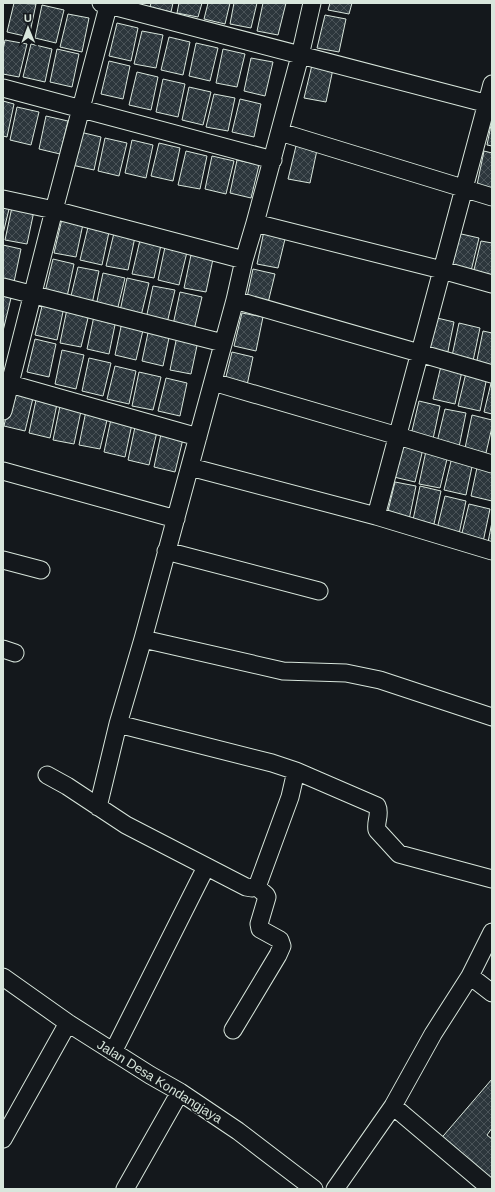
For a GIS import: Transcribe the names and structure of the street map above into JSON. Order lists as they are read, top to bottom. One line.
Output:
{"streets":{"street":["Jalan Desa Kondangjaya"]},"north":"top"}
